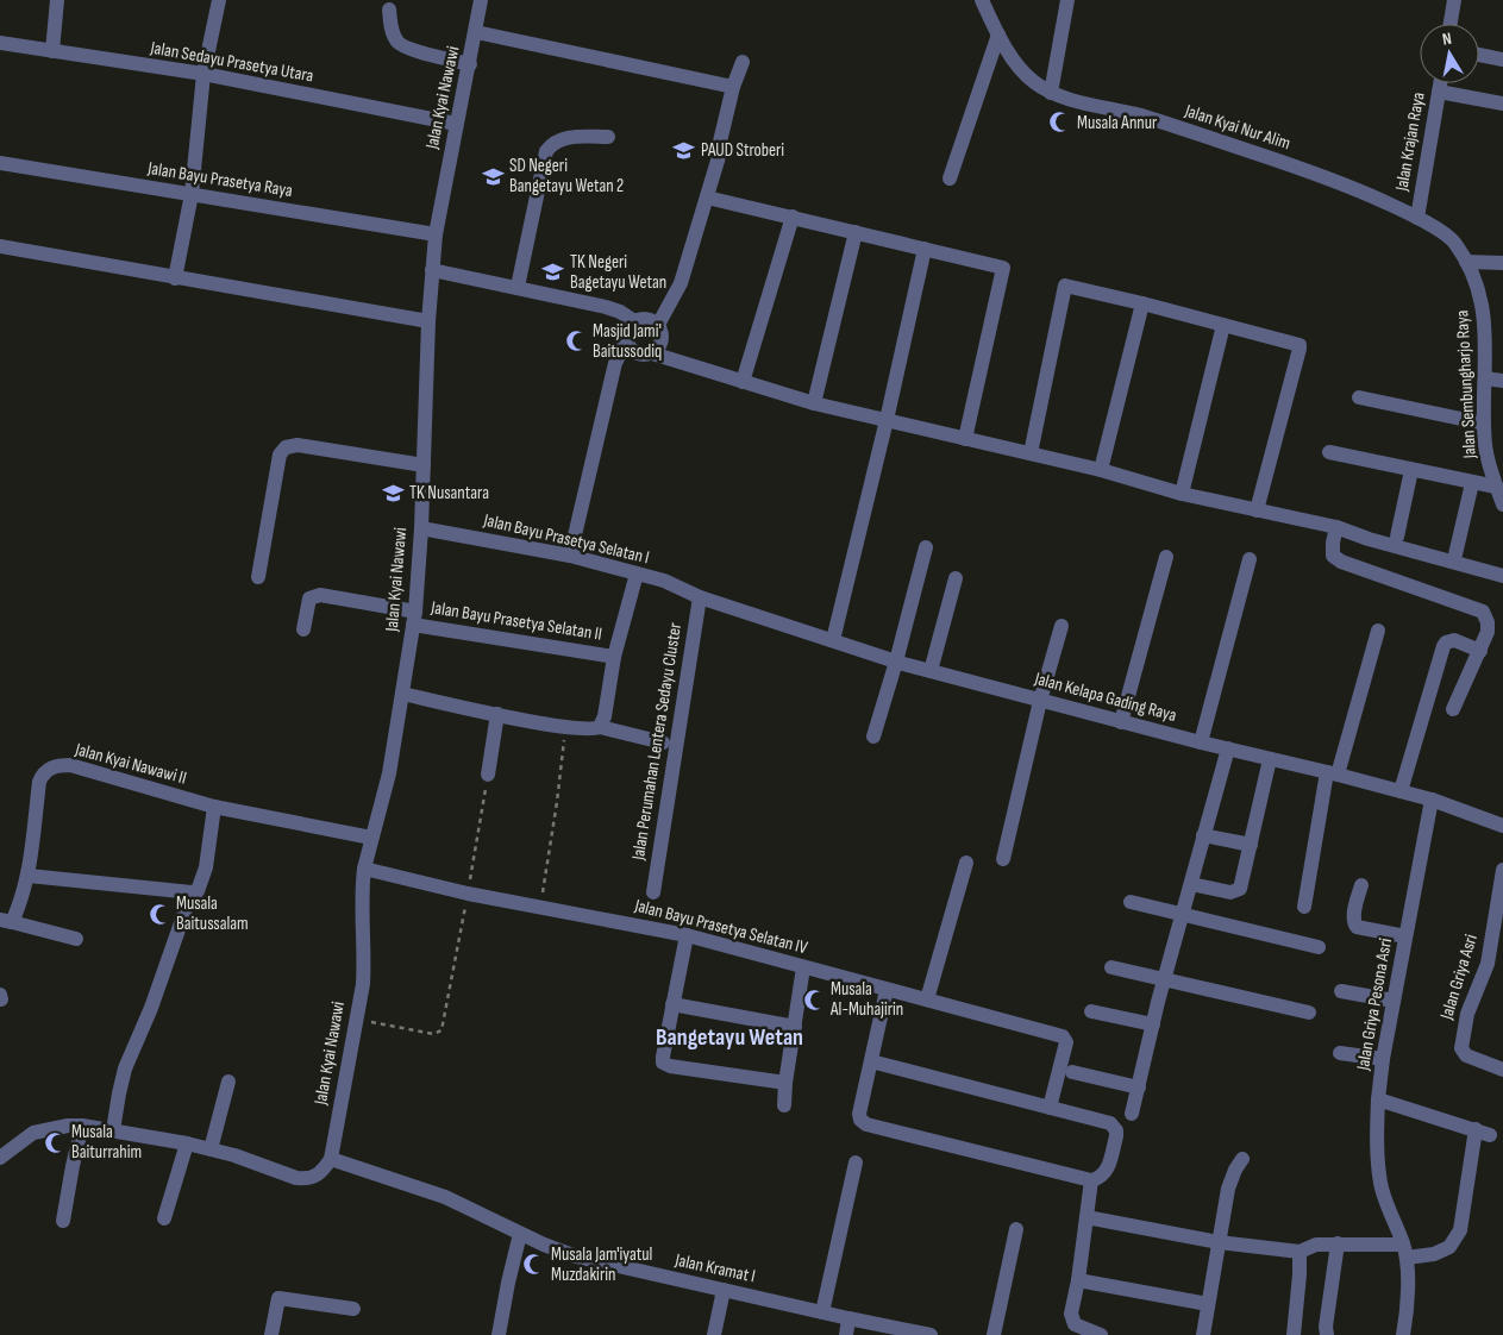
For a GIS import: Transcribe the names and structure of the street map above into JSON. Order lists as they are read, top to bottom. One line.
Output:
{"streets":{"street":["Jalan Sedayu Prasetya Utara","Jalan Kyai Nawawi","Jalan Kyai Nur Alim","Jalan Krajan Raya","Jalan Bayu Prasetya Raya","Jalan Sembungharjo Raya","Jalan Bayu Prasetya Selatan I","Jalan Bayu Prasetya Selatan II","Jalan Kelapa Gading Raya","Jalan Perumahan Lentera Sedayu Cluster","Jalan Kyai Nawawi II","Jalan Bayu Prasetya Selatan IV","Jalan Griya Asri","Jalan Griya Pesona Asri","Jalan Kramat I"]},"crossings":[["Jalan Sedayu Prasetya Utara","Jalan Kyai Nawawi"],["Jalan Kyai Nawawi","Jalan Bayu Prasetya Raya"],["Jalan Kyai Nawawi","Jalan Bayu Prasetya Selatan I"],["Jalan Kyai Nawawi","Jalan Bayu Prasetya Selatan II"],["Jalan Kyai Nawawi","Jalan Kyai Nawawi II"],["Jalan Kyai Nawawi","Jalan Bayu Prasetya Selatan IV"],["Jalan Kyai Nawawi","Jalan Kramat I"],["Jalan Kyai Nur Alim","Jalan Krajan Raya"],["Jalan Kyai Nur Alim","Jalan Sembungharjo Raya"],["Jalan Bayu Prasetya Selatan I","Jalan Kelapa Gading Raya"],["Jalan Bayu Prasetya Selatan I","Jalan Perumahan Lentera Sedayu Cluster"],["Jalan Kelapa Gading Raya","Jalan Perumahan Lentera Sedayu Cluster"],["Jalan Kelapa Gading Raya","Jalan Griya Pesona Asri"]],"districts":["Bangetayu Wetan"],"places":{"mosque":["Musala Annur","Masjid Jami' Baitussodiq","Musala Baitussalam","Musala Al-Muhajirin","Musala Baiturrahim","Musala Jam'iyatul Muzdakirin"],"school or university":["PAUD Stroberi","SD Negeri Bangetayu Wetan 2","TK Negeri Bagetayu Wetan","TK Nusantara"]},"north":"top"}
